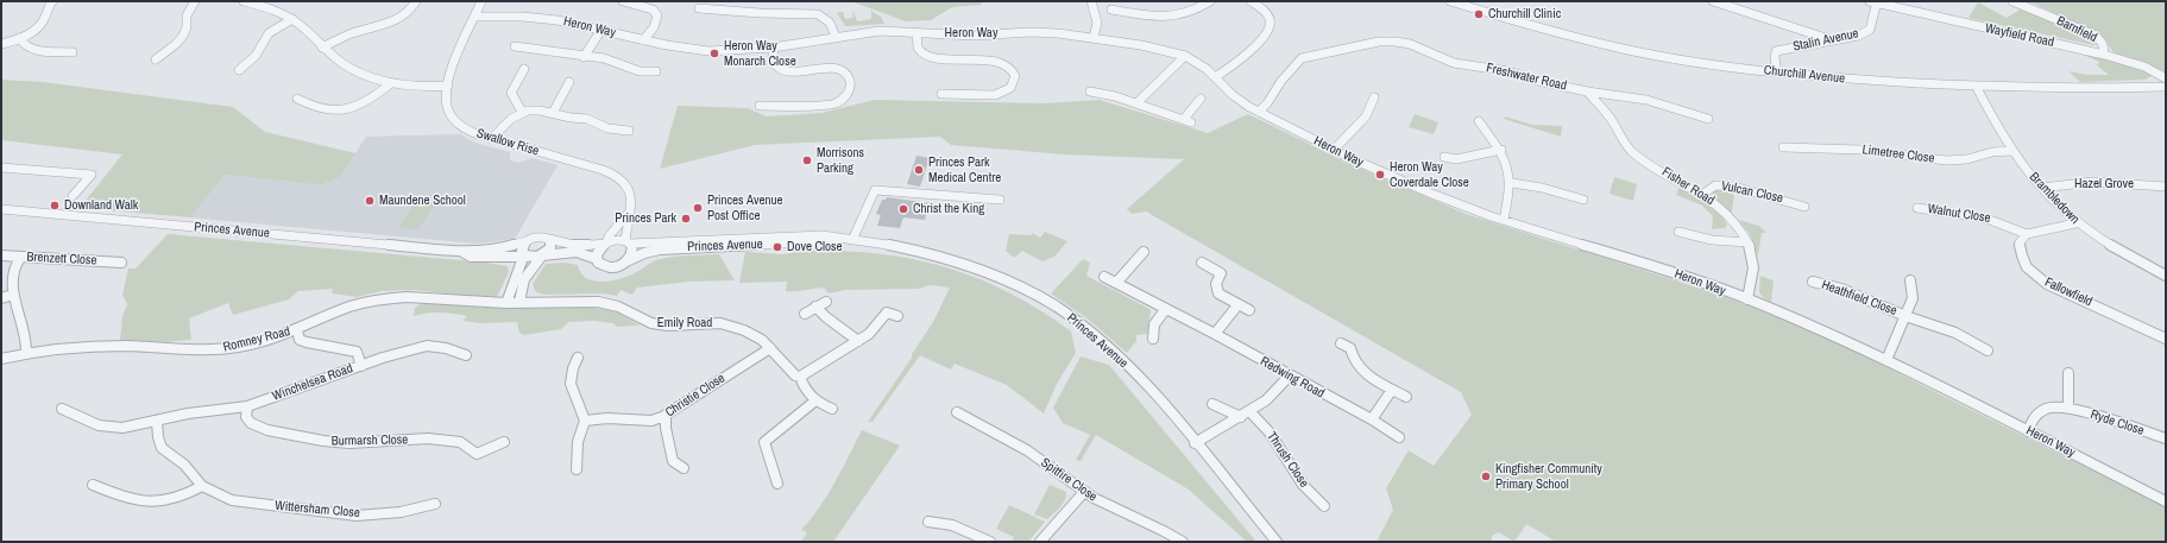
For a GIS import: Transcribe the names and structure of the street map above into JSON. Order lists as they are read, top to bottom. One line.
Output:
{"streets":{"street":["Heron Way","Barnfield","Wayfield Road","Stalin Avenue","Churchill Avenue","Freshwater Road","Swallow Rise","Limetree Close","Hazel Grove","Fisher Road","Vulcan Close","Brambledown","Walnut Close","Princes Avenue","Brenzett Close","Fallowfield","Heathfield Close","Emily Road","Romney Road","Redwing Road","Winchelsea Road","Christie Close","Ryde Close","Burmarsh Close","Thrush Close","Spitfire Close","Wittersham Close"]},"crossings":[["Heron Way","Freshwater Road"],["Heron Way","Swallow Rise"],["Heron Way","Fisher Road"],["Heron Way","Heathfield Close"],["Heron Way","Ryde Close"],["Barnfield","Wayfield Road"],["Wayfield Road","Stalin Avenue"],["Stalin Avenue","Churchill Avenue"],["Churchill Avenue","Brambledown"],["Freshwater Road","Fisher Road"],["Swallow Rise","Princes Avenue"],["Limetree Close","Brambledown"],["Hazel Grove","Brambledown"],["Fisher Road","Vulcan Close"],["Walnut Close","Fallowfield"],["Emily Road","Romney Road"],["Emily Road","Christie Close"],["Winchelsea Road","Burmarsh Close"],["Winchelsea Road","Wittersham Close"]],"places":["Churchill Clinic","Heron Way Monarch Close","Morrisons Parking","Princes Park Medical Centre","Heron Way Coverdale Close","Maundene School","Downland Walk","Princes Avenue Post Office","Christ the King","Princes Park","Dove Close","Kingfisher Community Primary School"]}
